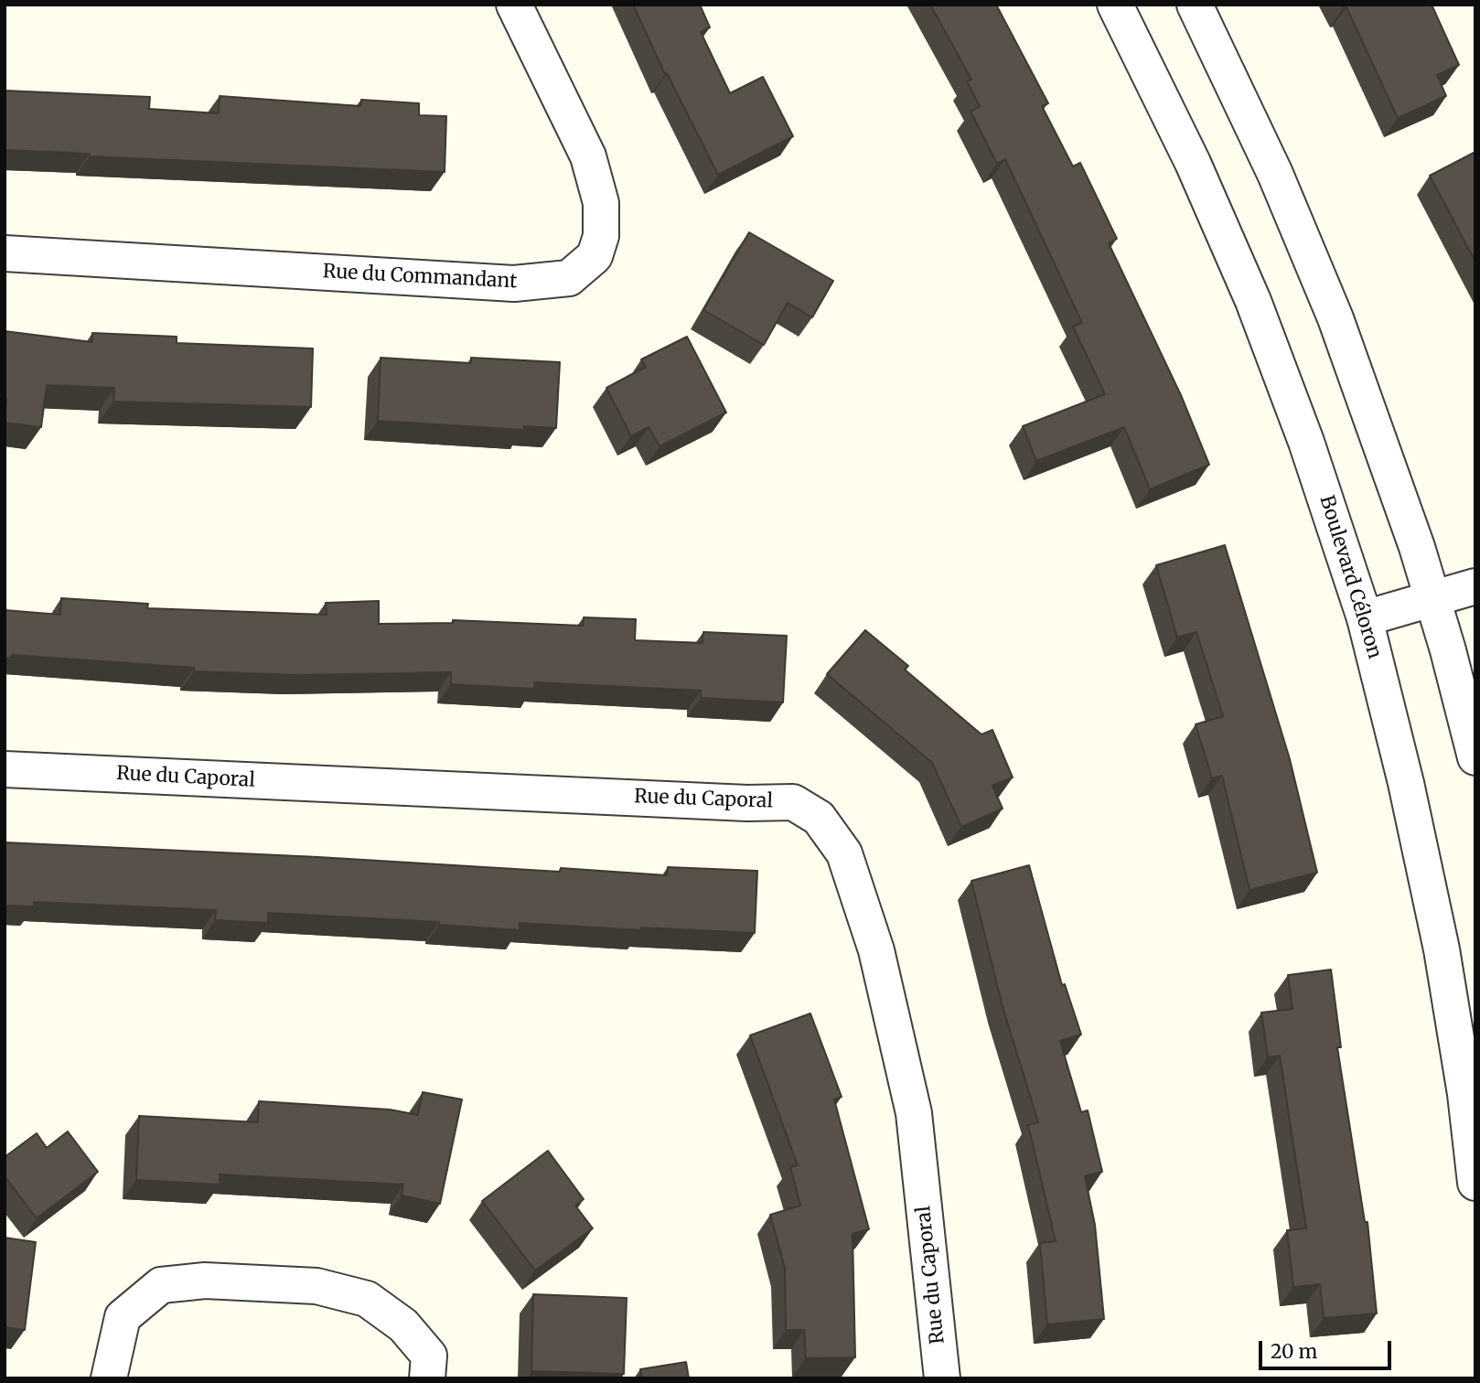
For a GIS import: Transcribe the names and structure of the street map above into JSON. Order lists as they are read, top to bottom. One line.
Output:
{"streets":{"street":["Rue du Commandant","Boulevard Céloron","Rue du Caporal"]},"scale_bar":"20 m"}
